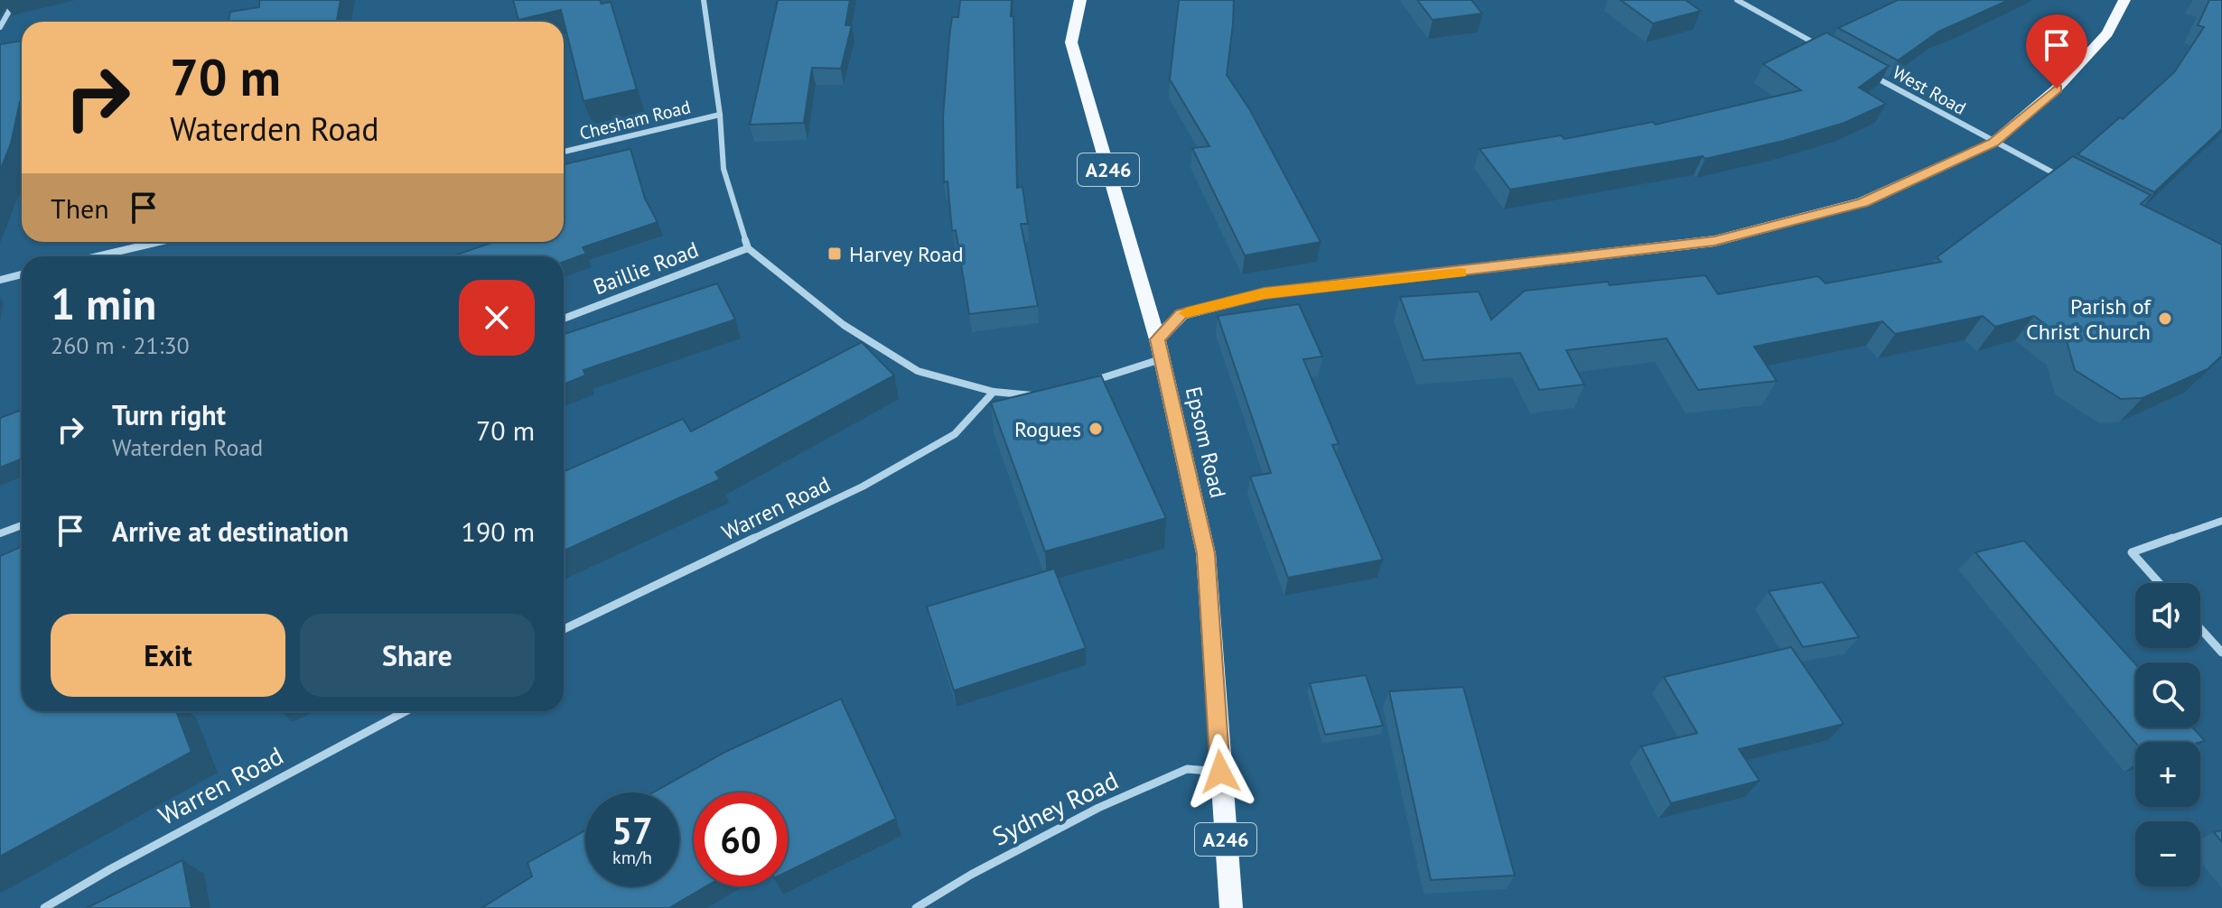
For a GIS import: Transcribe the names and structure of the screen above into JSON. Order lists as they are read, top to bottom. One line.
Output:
{"streets":{"main road":["A246","Epsom Road"],"street":["West Road","Chesham Road","Baillie Road","Warren Road","Sydney Road"]},"crossings":[["Epsom Road","Sydney Road"]],"places":{"transit":["Harvey Road"],"other":["Parish of Christ Church","Rogues"]},"page":{"turn":["70 m","Waterden Road"],"then":"Then","heading":["1 min","260 m · 21:30"],"list":[{"name":"Turn right","note":"Waterden Road","value":"70 m"},{"name":"Arrive at destination","value":"190 m"}],"map_buttons":["+","−"],"buttons":["Exit","Share"],"speed":"57 km/h","limit":"60"}}
